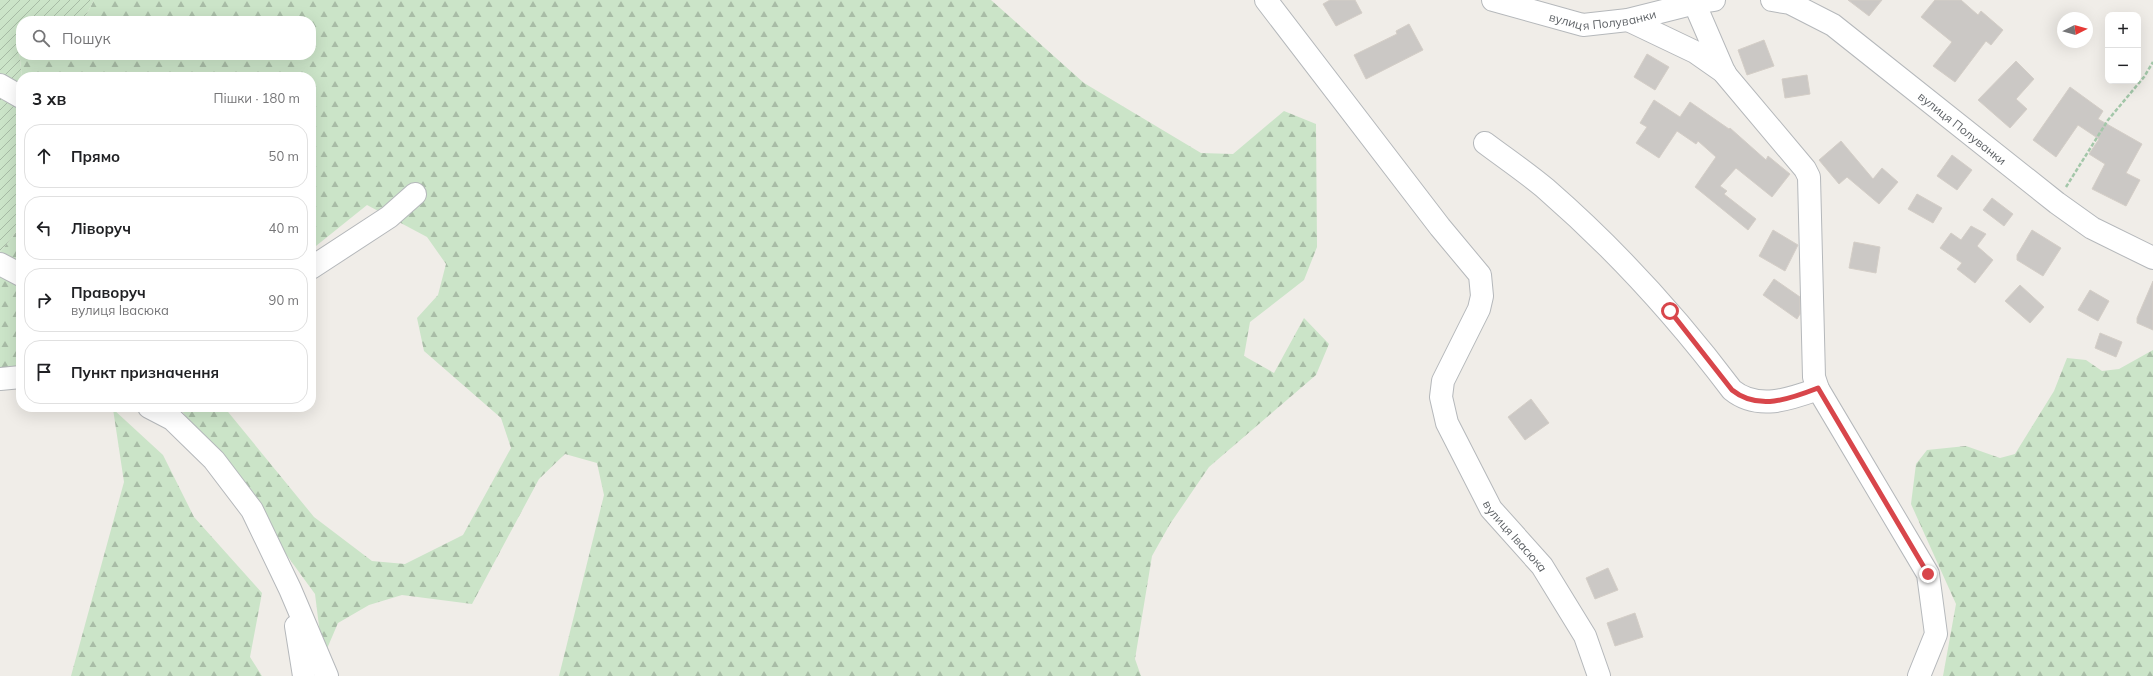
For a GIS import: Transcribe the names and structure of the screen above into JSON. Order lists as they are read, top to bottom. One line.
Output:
{"streets":{"street":["вулиця Полуванки","вулиця Івасюка"]},"north":"right","page":{"map_buttons":["+","−"],"search":"Пошук","heading":["3 хв","Пішки · 180 m"],"list":[["Прямо","50 m"],["Ліворуч","40 m"],["Праворуч","вулиця Івасюка","90 m"],"Пункт призначення"]}}
